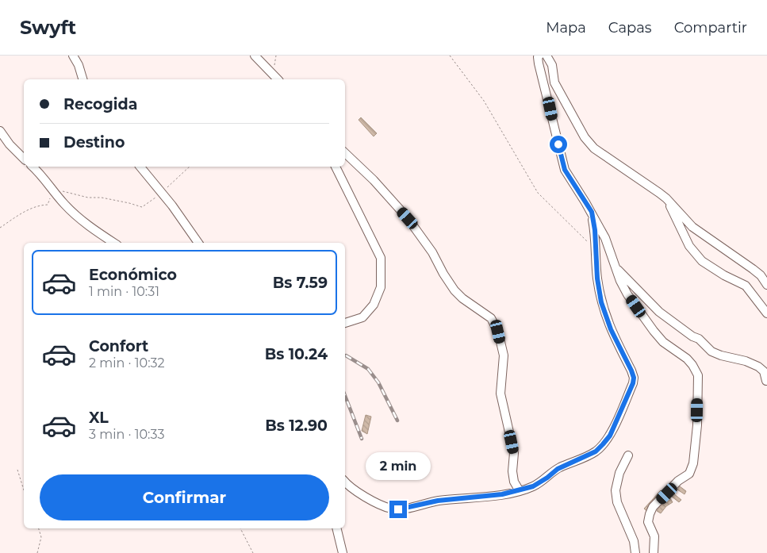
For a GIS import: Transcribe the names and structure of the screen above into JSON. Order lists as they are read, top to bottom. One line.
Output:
{"page":{"header":"Swyft","nav":["Mapa","Capas","Compartir"],"banner":["Recogida","Destino"],"list":[{"name":"Económico","note":"1 min · 10:31","value":"Bs 7.59"},{"name":"Confort","note":"2 min · 10:32","value":"Bs 10.24"},{"name":"XL","note":"3 min · 10:33","value":"Bs 12.90"}],"bubble":"2 min","buttons":"Confirmar"}}
